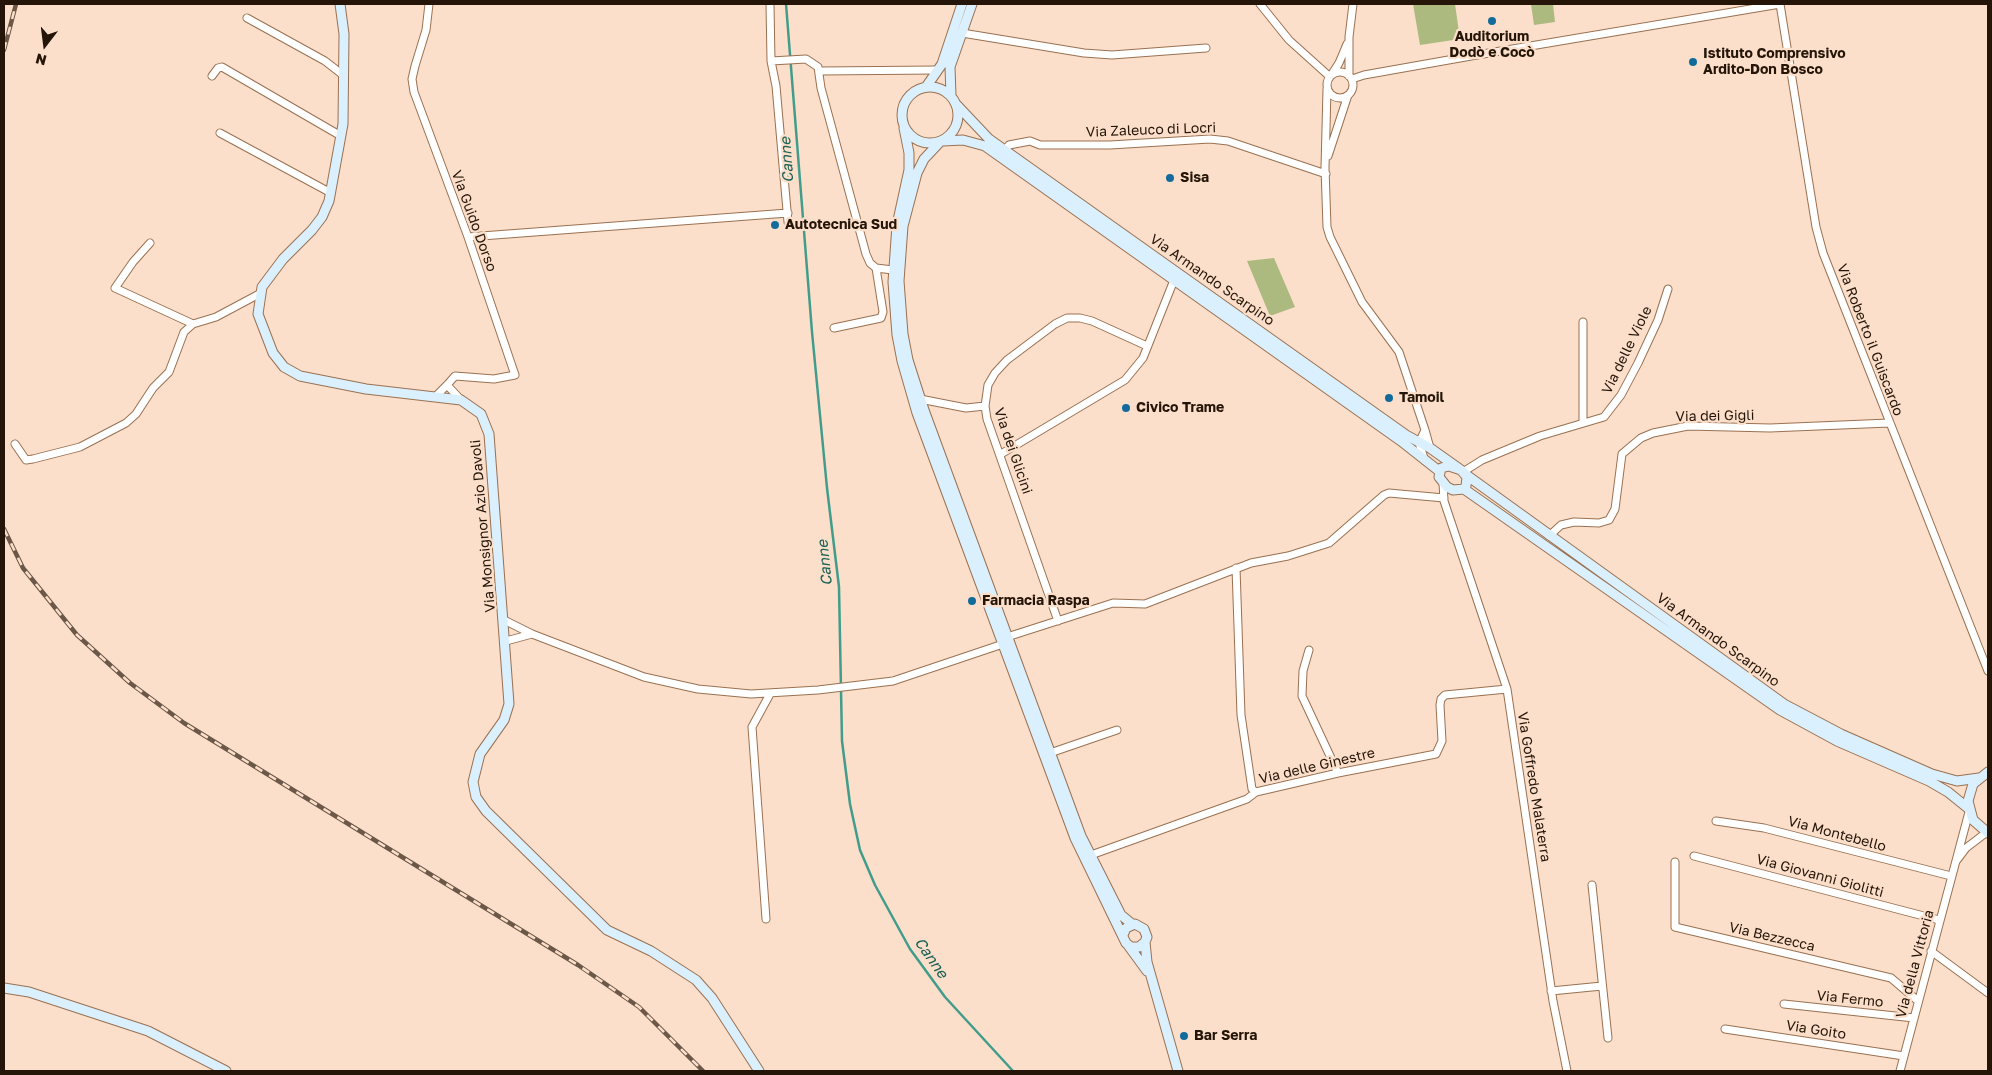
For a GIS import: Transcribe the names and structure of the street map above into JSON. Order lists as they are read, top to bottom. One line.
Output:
{"streets":{"street":["Via Zaleuco di Locri","Via Guido Dorso","Via Armando Scarpino","Via Roberto il Guiscardo","Via delle Viole","Via dei Gigli","Via dei Glicini","Via Monsignor Azio Davoli","Via delle Ginestre","Via Goffredo Malaterra","Via Montebello","Via Giovanni Giolitti","Via Bezzecca","Via della Vittoria","Via Fermo","Via Goito"]},"crossings":[["Via Zaleuco di Locri","Via Armando Scarpino"],["Via Armando Scarpino","Via delle Viole"],["Via Armando Scarpino","Via dei Gigli"],["Via Armando Scarpino","Via Goffredo Malaterra"],["Via Armando Scarpino","Via della Vittoria"],["Via Roberto il Guiscardo","Via dei Gigli"],["Via delle Viole","Via Goffredo Malaterra"],["Via delle Ginestre","Via Goffredo Malaterra"],["Via Montebello","Via della Vittoria"],["Via Giovanni Giolitti","Via della Vittoria"],["Via Bezzecca","Via della Vittoria"],["Via della Vittoria","Via Fermo"],["Via della Vittoria","Via Goito"]],"water":["Canne"],"places":["Auditorium Dodò e Cocò","Istituto Comprensivo Ardito-Don Bosco","Sisa","Autotecnica Sud","Tamoil","Civico Trame","Farmacia Raspa","Bar Serra"],"north":"bottom"}
